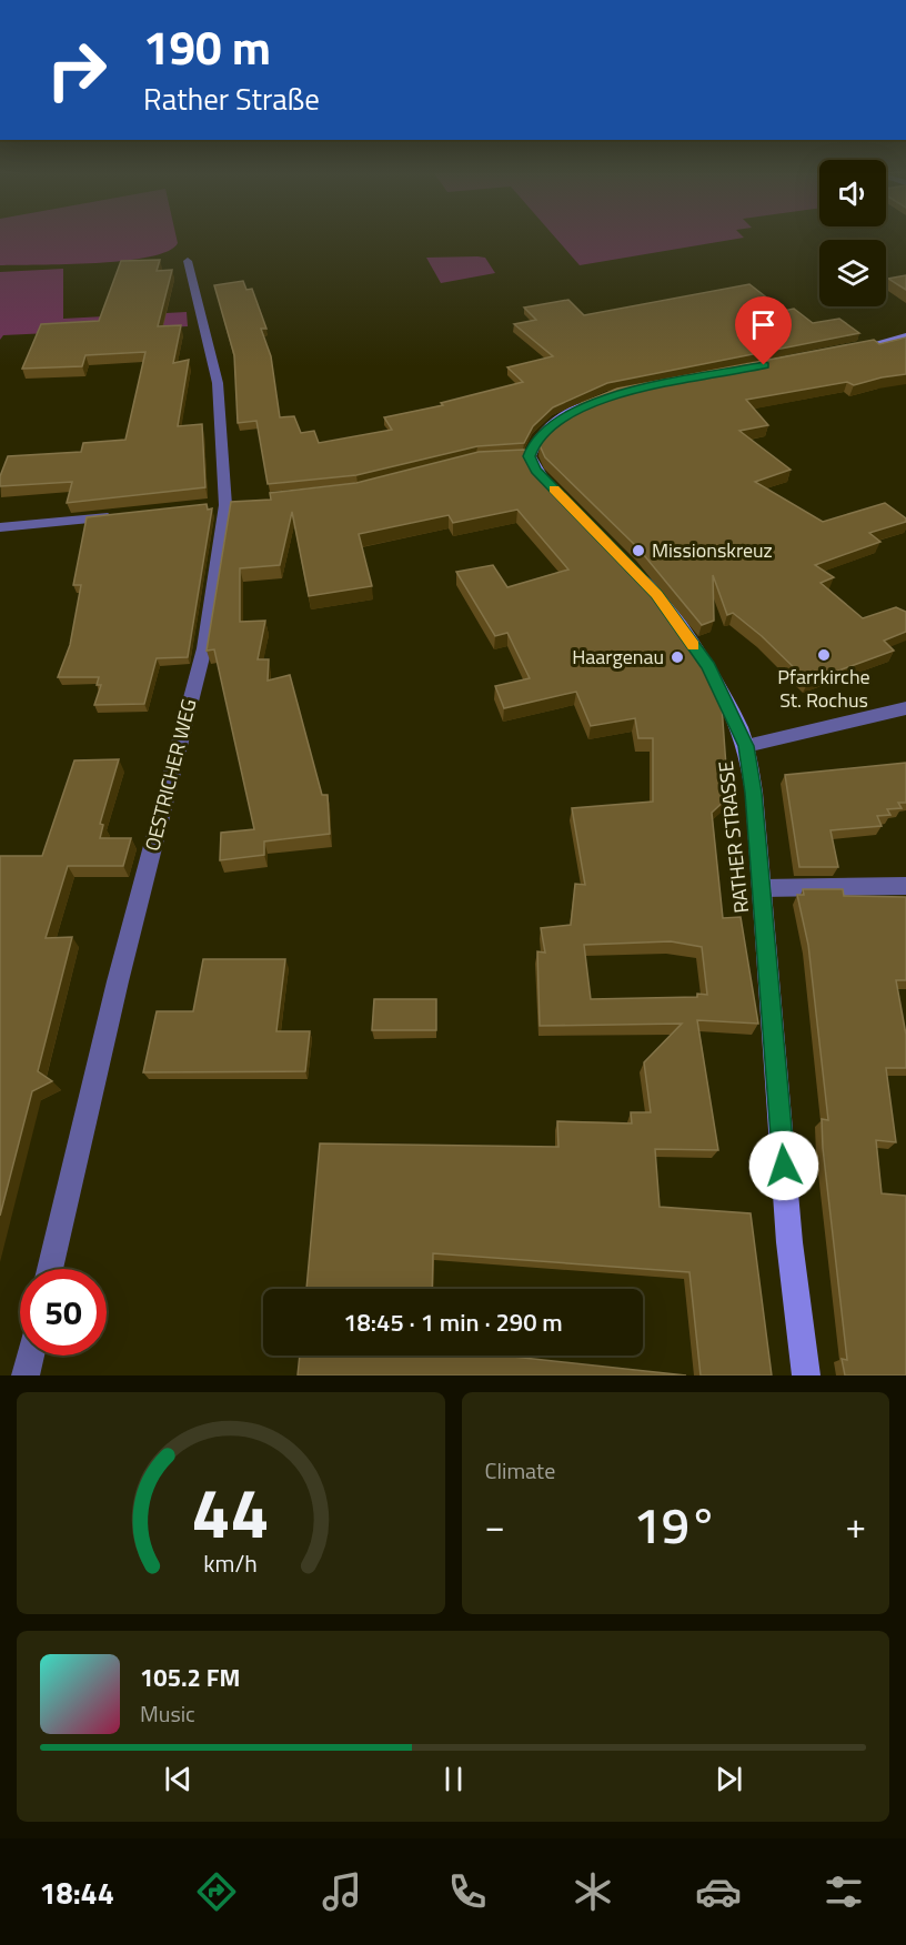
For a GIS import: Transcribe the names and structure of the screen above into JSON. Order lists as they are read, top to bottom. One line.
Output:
{"streets":{"main road":["RATHER STRASSE"],"street":["OESTRICHER WEG"]},"places":["Missionskreuz","Pfarrkirche St. Rochus","Haargenau"],"page":{"turn":["190 m","Rather Straße"],"limit":"50","trip":"18:45 · 1 min · 290 m","tile":"Climate","heat":["−","19°","+"],"song":["105.2 FM","Music"],"tabs":"18:44","gauge":["44","km/h"]}}
